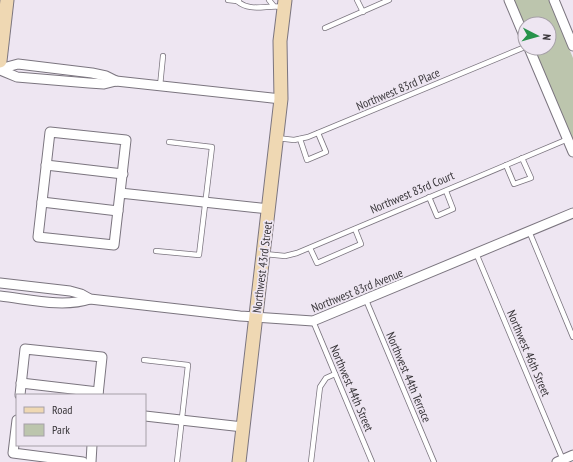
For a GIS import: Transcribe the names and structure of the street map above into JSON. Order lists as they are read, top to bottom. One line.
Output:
{"streets":{"street":["Northwest 43rd Street","Northwest 83rd Avenue"],"lane":["Northwest 83rd Place","Northwest 83rd Court","Northwest 46th Street","Northwest 44th Terrace","Northwest 44th Street"]},"crossings":[["Northwest 83rd Place","Northwest 43rd Street"],["Northwest 83rd Court","Northwest 43rd Street"],["Northwest 43rd Street","Northwest 83rd Avenue"],["Northwest 83rd Avenue","Northwest 46th Street"],["Northwest 83rd Avenue","Northwest 44th Terrace"],["Northwest 83rd Avenue","Northwest 44th Street"]],"legend":["Road","Park"],"north":"right"}
